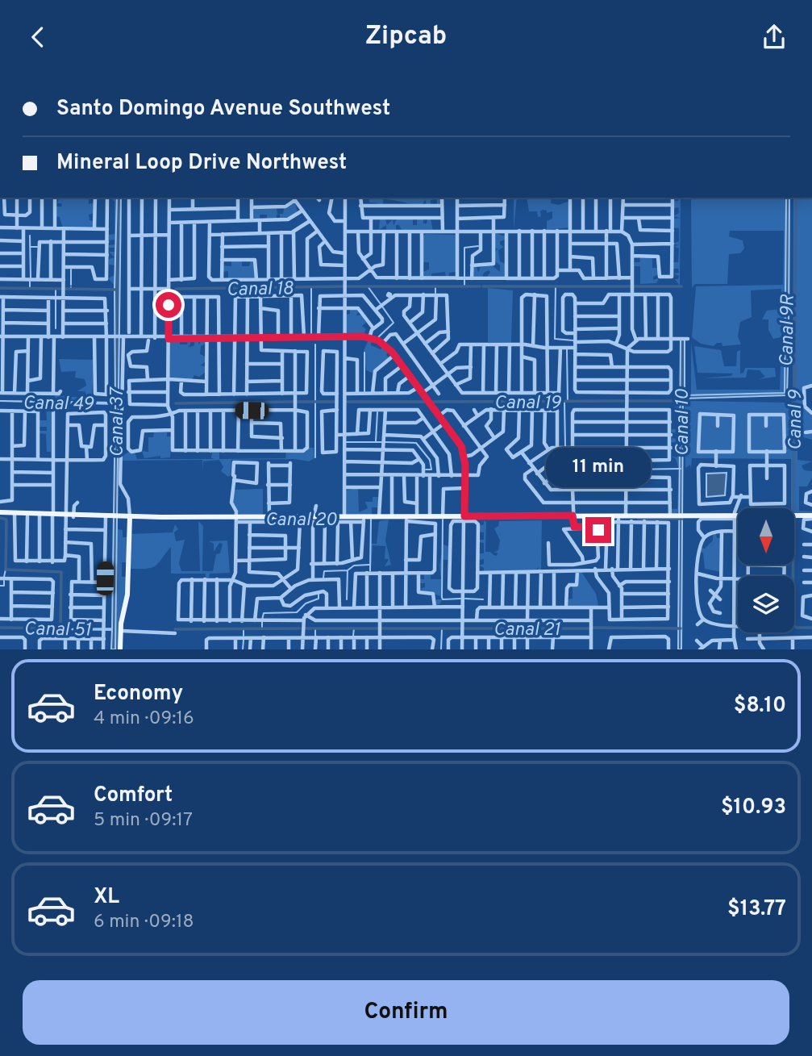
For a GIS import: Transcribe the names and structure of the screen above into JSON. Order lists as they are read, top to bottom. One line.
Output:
{"water":["Canal 18","Canal 9R","Canal 19","Canal 49","Canal 9","Canal 37","Canal 10","Canal 20","Canal 51","Canal 21"],"north":"bottom","page":{"header":"Zipcab","banner":["Santo Domingo Avenue Southwest","Mineral Loop Drive Northwest"],"bubble":"11 min","list":[{"name":"Economy","note":"4 min · 09:16","value":"$8.10"},{"name":"Comfort","note":"5 min · 09:17","value":"$10.93"},{"name":"XL","note":"6 min · 09:18","value":"$13.77"}],"buttons":"Confirm"}}
